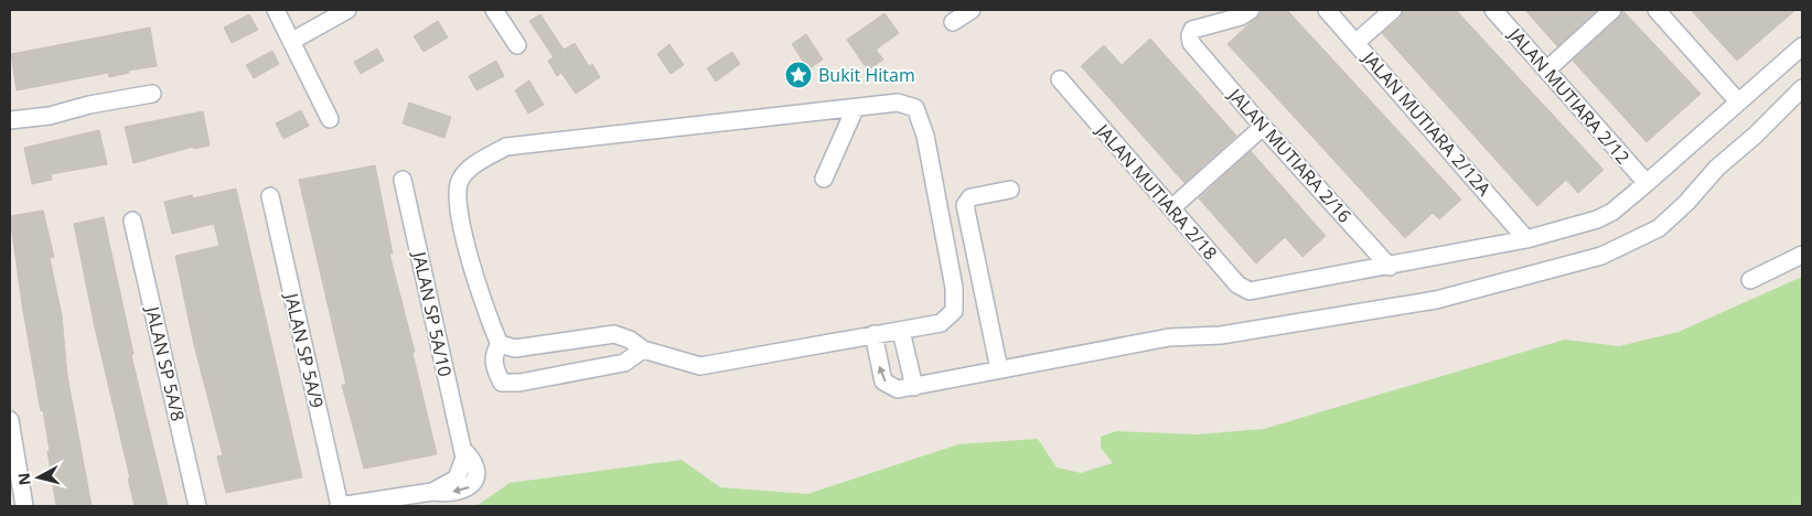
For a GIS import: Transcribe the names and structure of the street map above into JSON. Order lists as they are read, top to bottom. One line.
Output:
{"streets":{"street":["JALAN MUTIARA 2/12","JALAN MUTIARA 2/12A","JALAN MUTIARA 2/16","JALAN MUTIARA 2/18","JALAN SP 5A/10","JALAN SP 5A/9","JALAN SP 5A/8"]},"crossings":[["JALAN MUTIARA 2/16","JALAN MUTIARA 2/18"],["JALAN SP 5A/10","JALAN SP 5A/9"]],"places":{"place":["Bukit Hitam"]},"north":"left"}
